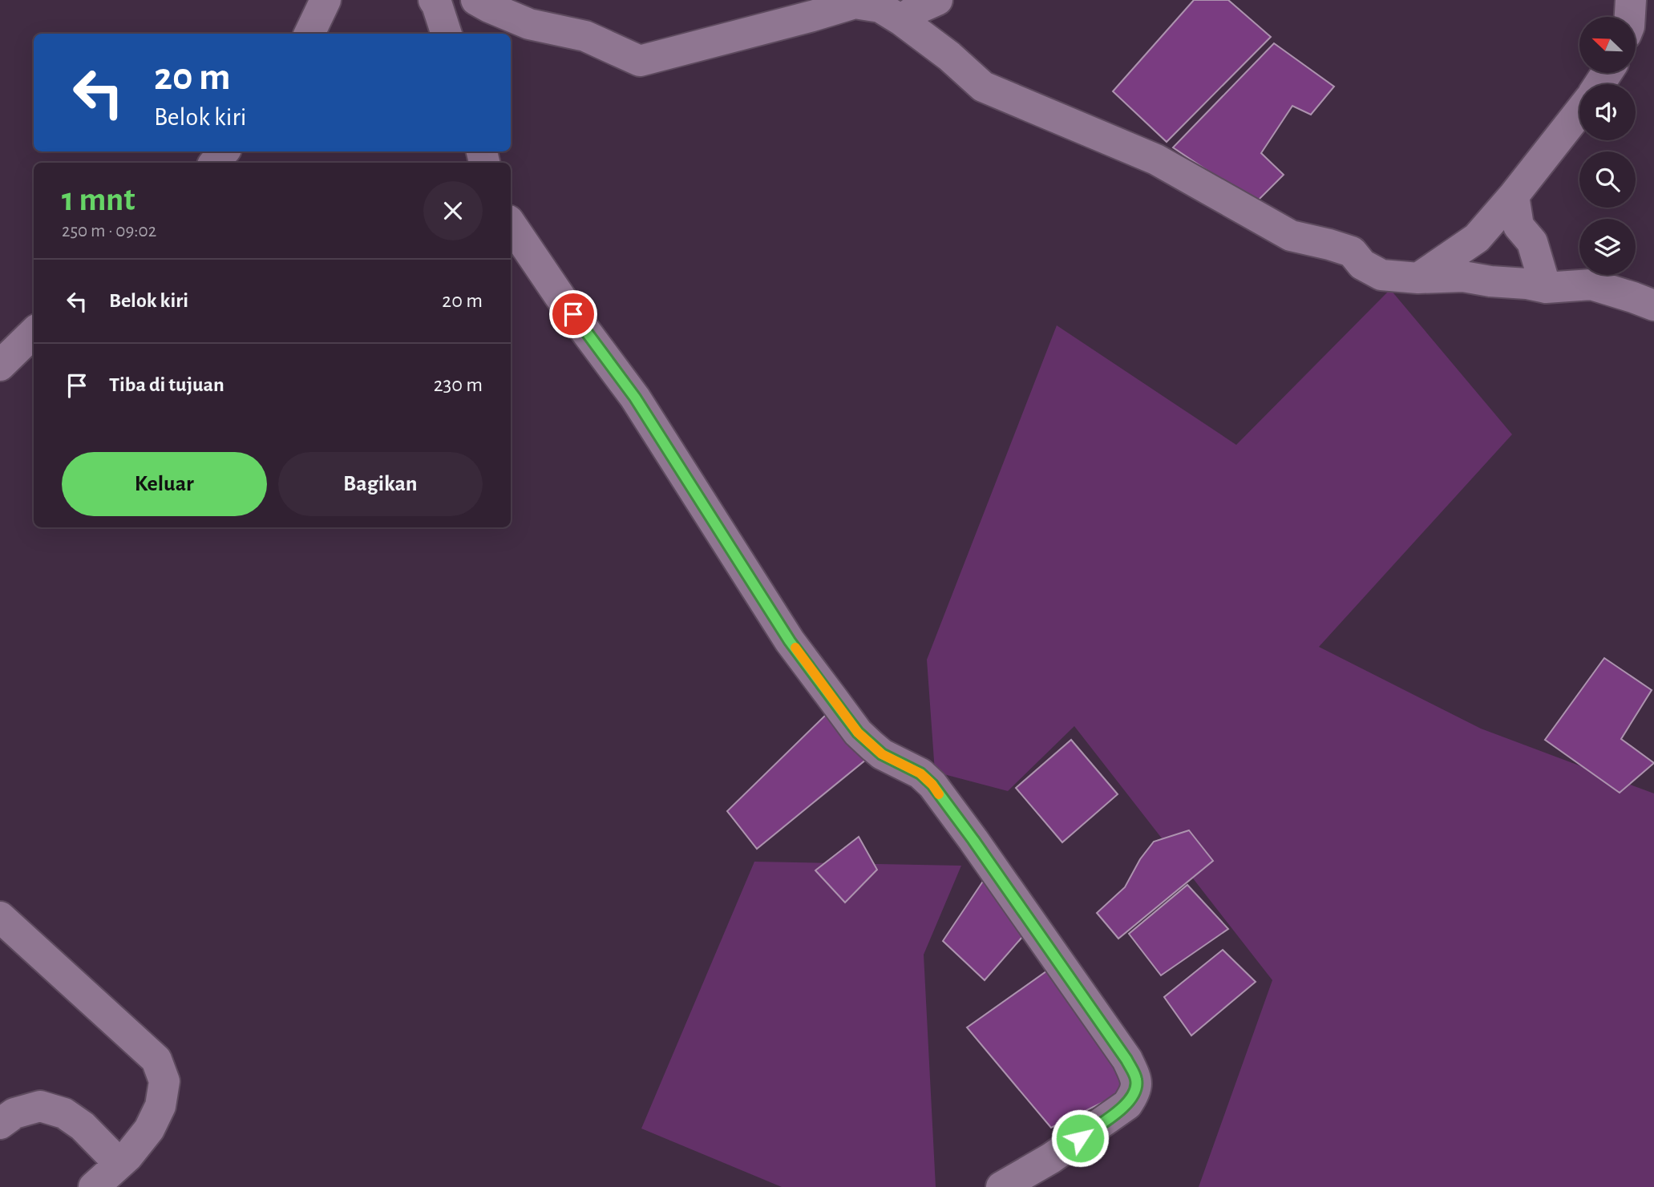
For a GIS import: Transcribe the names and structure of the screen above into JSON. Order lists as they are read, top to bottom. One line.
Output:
{"north":"top left","page":{"turn":["20 m","Belok kiri"],"heading":["1 mnt","250 m · 09:02"],"list":[{"name":"Belok kiri","value":"20 m"},{"name":"Tiba di tujuan","value":"230 m"}],"buttons":["Keluar","Bagikan"]}}
